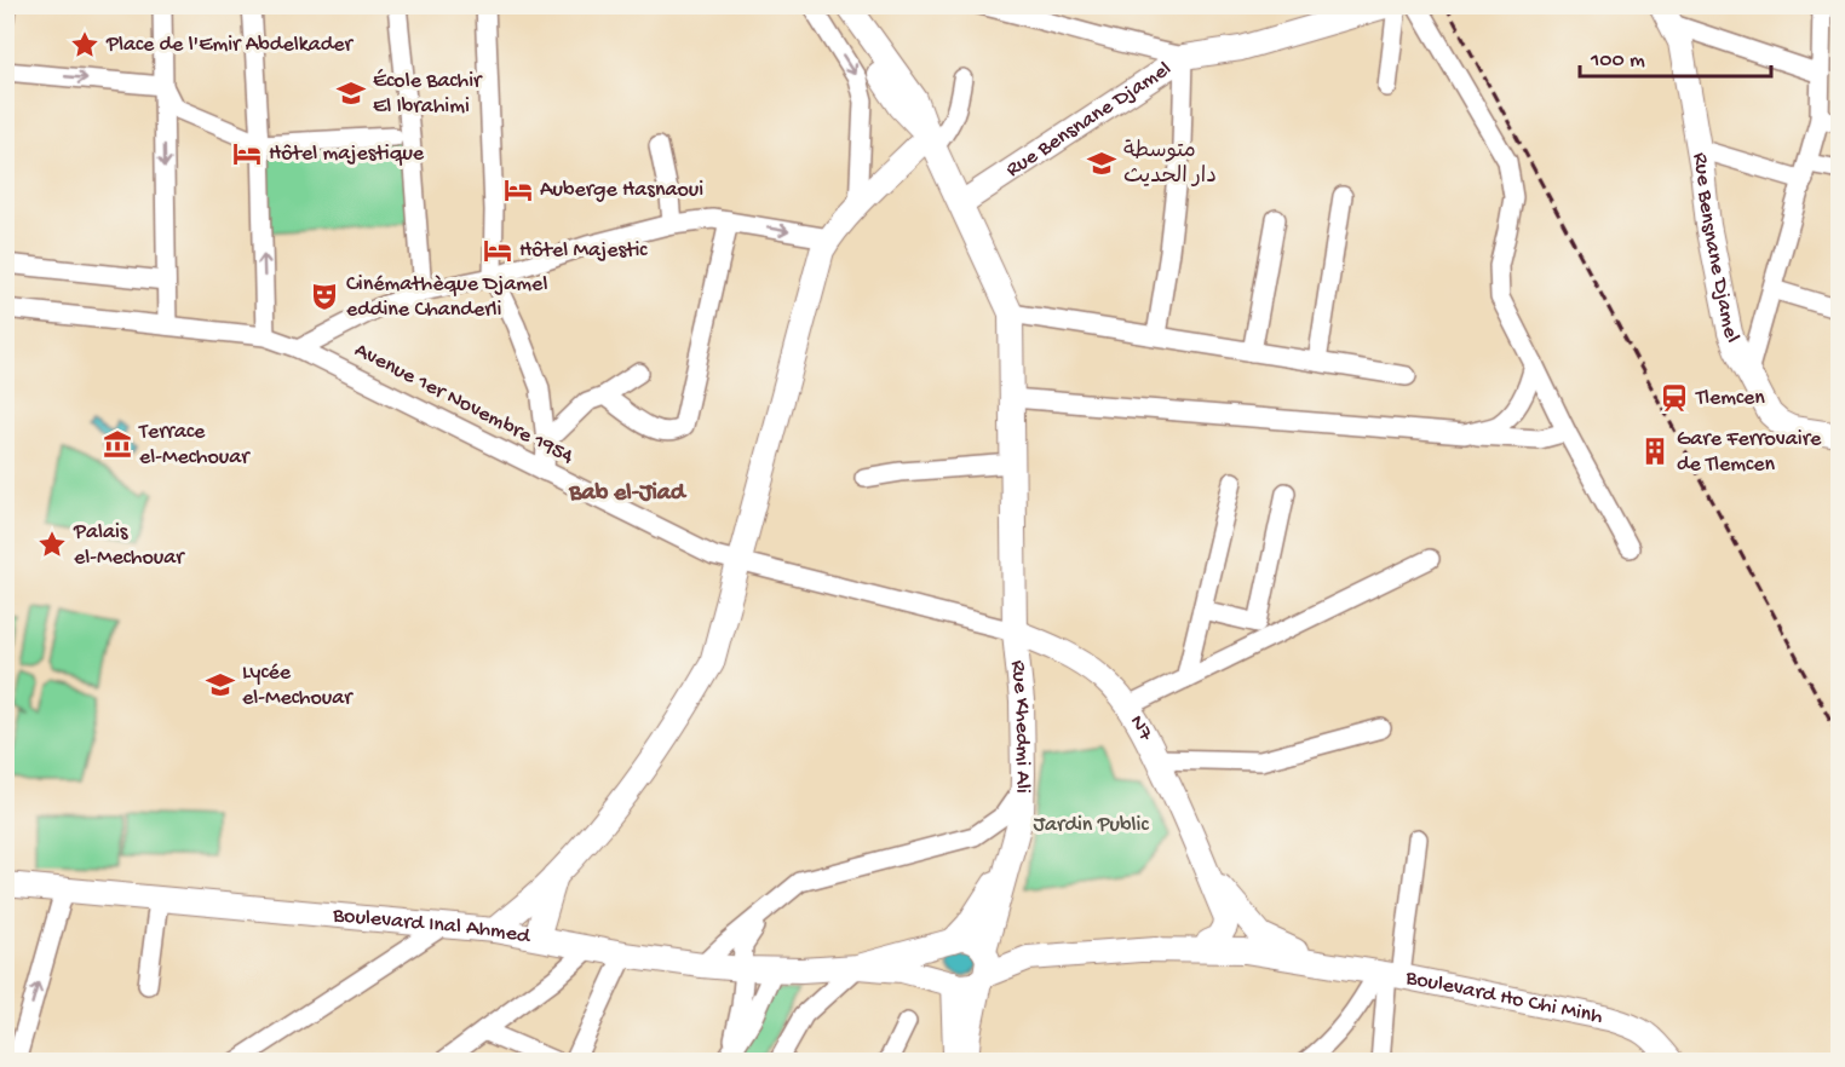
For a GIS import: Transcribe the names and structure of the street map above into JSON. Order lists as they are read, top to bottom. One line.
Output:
{"streets":{"main road":["Rue Bensnane Djamel","Rue Khedmi Ali","N7","Boulevard Inal Ahmed","Boulevard Ho Chi Minh"],"street":["Avenue 1er Novembre 1954"]},"crossings":[["Avenue 1er Novembre 1954","Rue Khedmi Ali"],["Avenue 1er Novembre 1954","N7"],["Rue Khedmi Ali","N7"]],"districts":["Bab el-Jiad"],"parks":["Jardin Public"],"places":{"place":["Place de l'Emir Abdelkader","Palais el-Mechouar"],"school or university":["École Bachir El Ibrahimi","متوسطة دار الحديث","Lycée el-Mechouar"],"hotel":["Hôtel majestique","Auberge Hasnaoui","Hôtel Majestic"],"theatre":["Cinémathèque Djamel eddine Chanderli"],"station":["Tlemcen"],"museum":["Terrace el-Mechouar"],"building":["Gare Ferrovaire de Tlemcen"]},"scale_bar":"100 m"}
